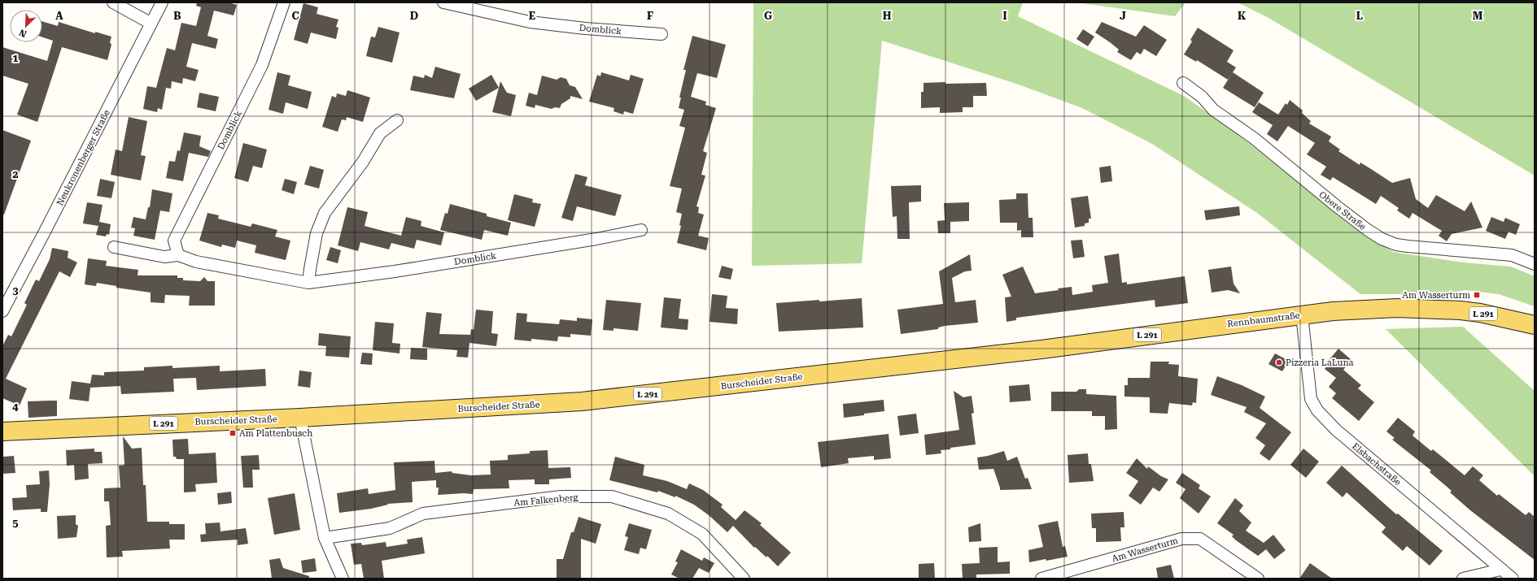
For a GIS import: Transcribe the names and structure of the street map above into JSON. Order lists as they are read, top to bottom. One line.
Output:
{"streets":{"main road":["L 291","Rennbaumstraße","Burscheider Straße"],"street":["Domblick","Neukronenberger Straße","Obere Straße","Elsbachstraße","Am Falkenberg","Am Wasserturm"]},"crossings":[["Rennbaumstraße","Burscheider Straße"],["Rennbaumstraße","Elsbachstraße"]],"places":{"transit":["Am Wasserturm","Am Plattenbusch"],"other":["Pizzeria LaLuna"]},"north":"bottom left","grid":{"columns":["A","B","C","D","E","F","G","H","I","J","K","L","M"],"rows":["1","2","3","4","5"]}}
